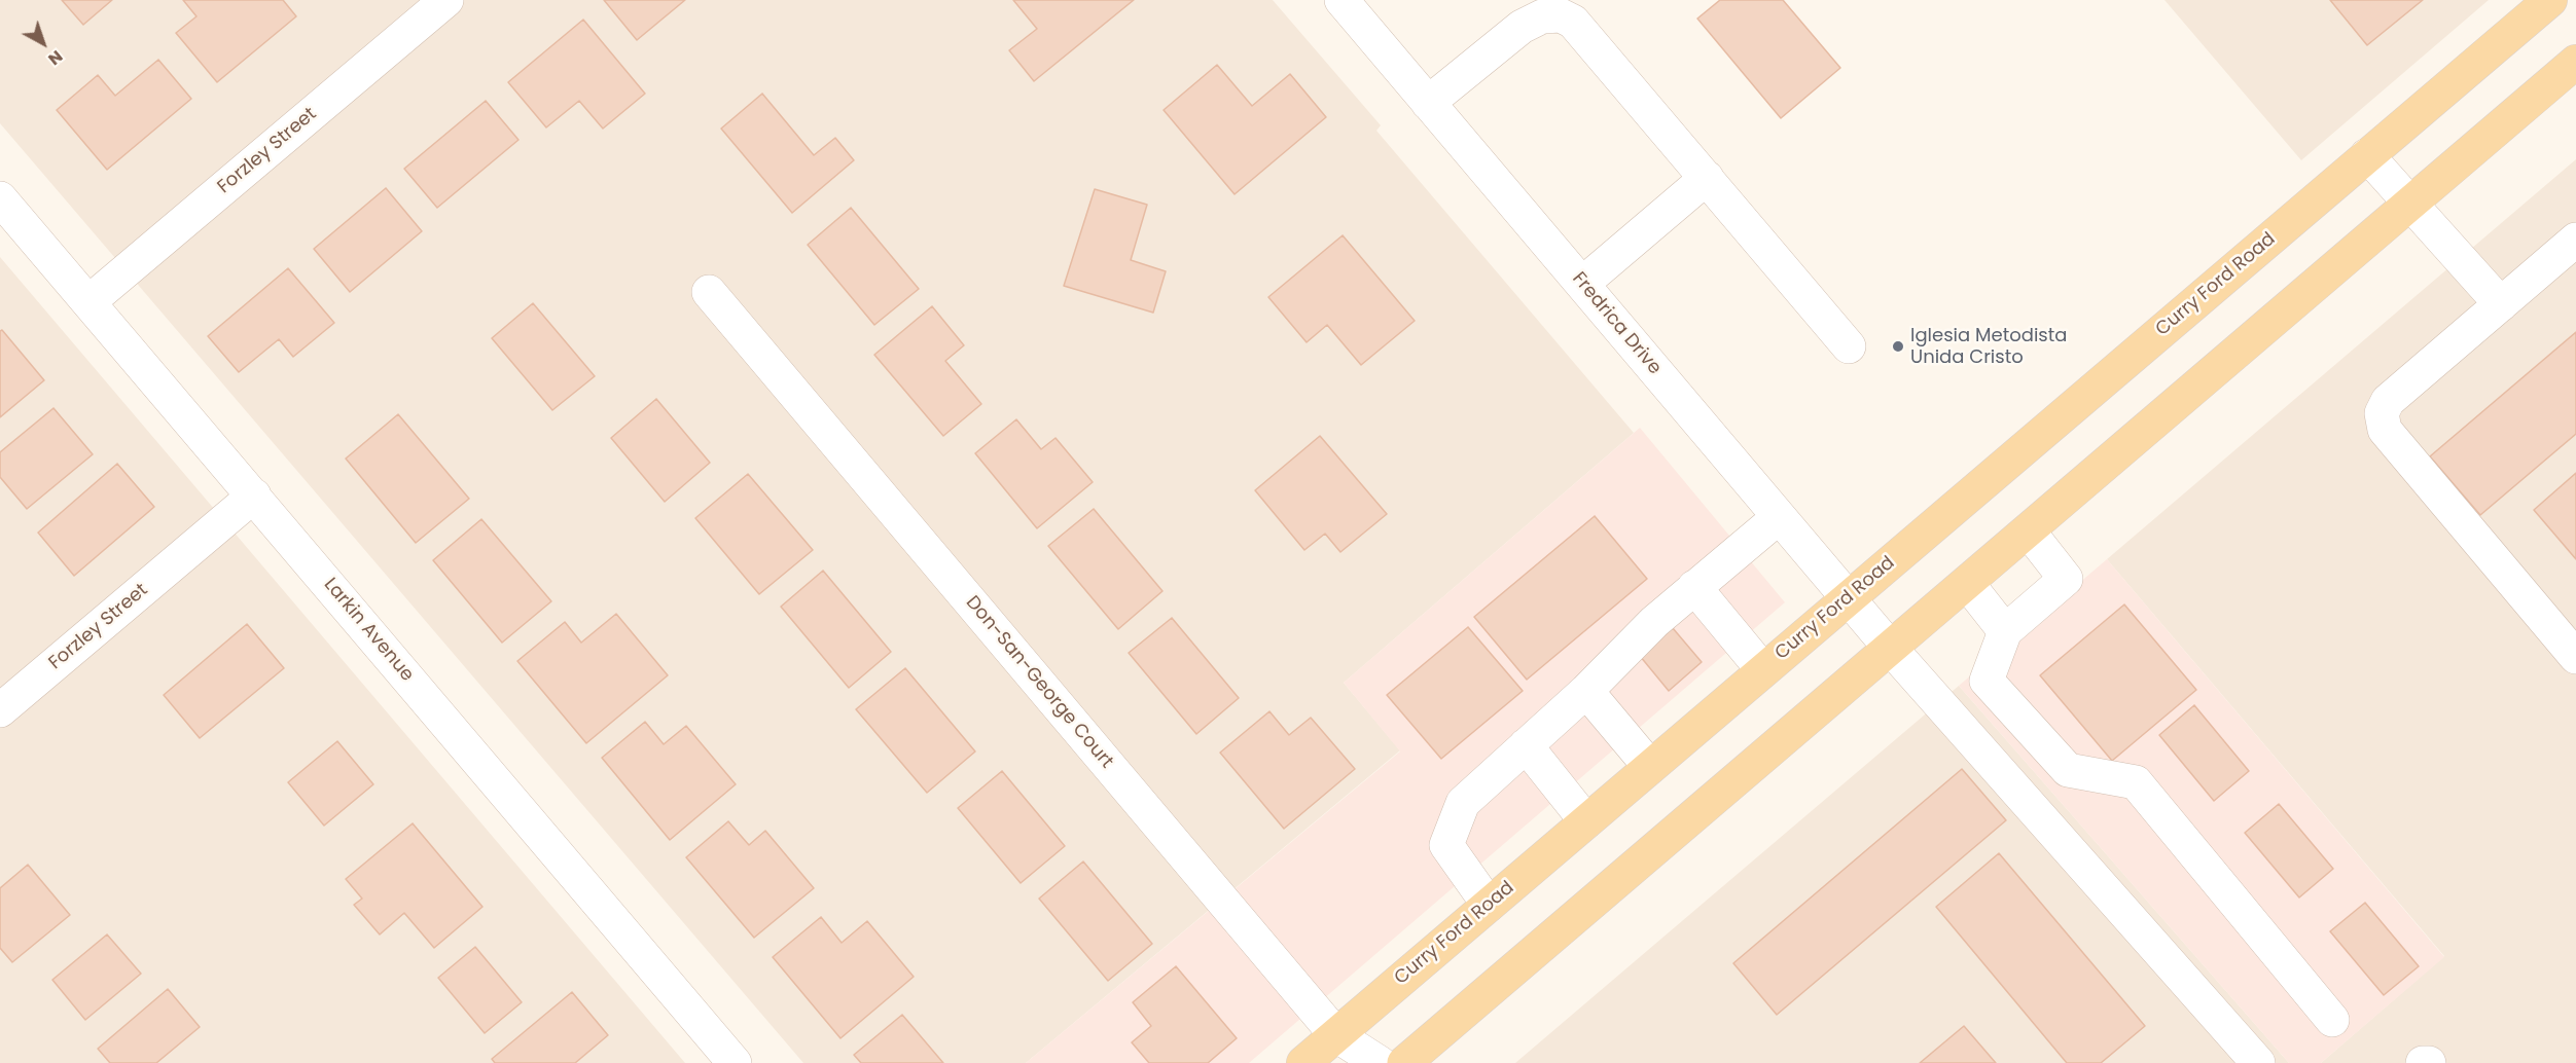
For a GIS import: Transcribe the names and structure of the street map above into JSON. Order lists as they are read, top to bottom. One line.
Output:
{"streets":{"main road":["Curry Ford Road"],"street":["Forzley Street","Fredrica Drive","Larkin Avenue","Don-San-George Court"]},"crossings":[["Forzley Street","Larkin Avenue"],["Curry Ford Road","Fredrica Drive"],["Curry Ford Road","Don-San-George Court"]],"places":["Iglesia Metodista Unida Cristo"],"north":"bottom right"}
